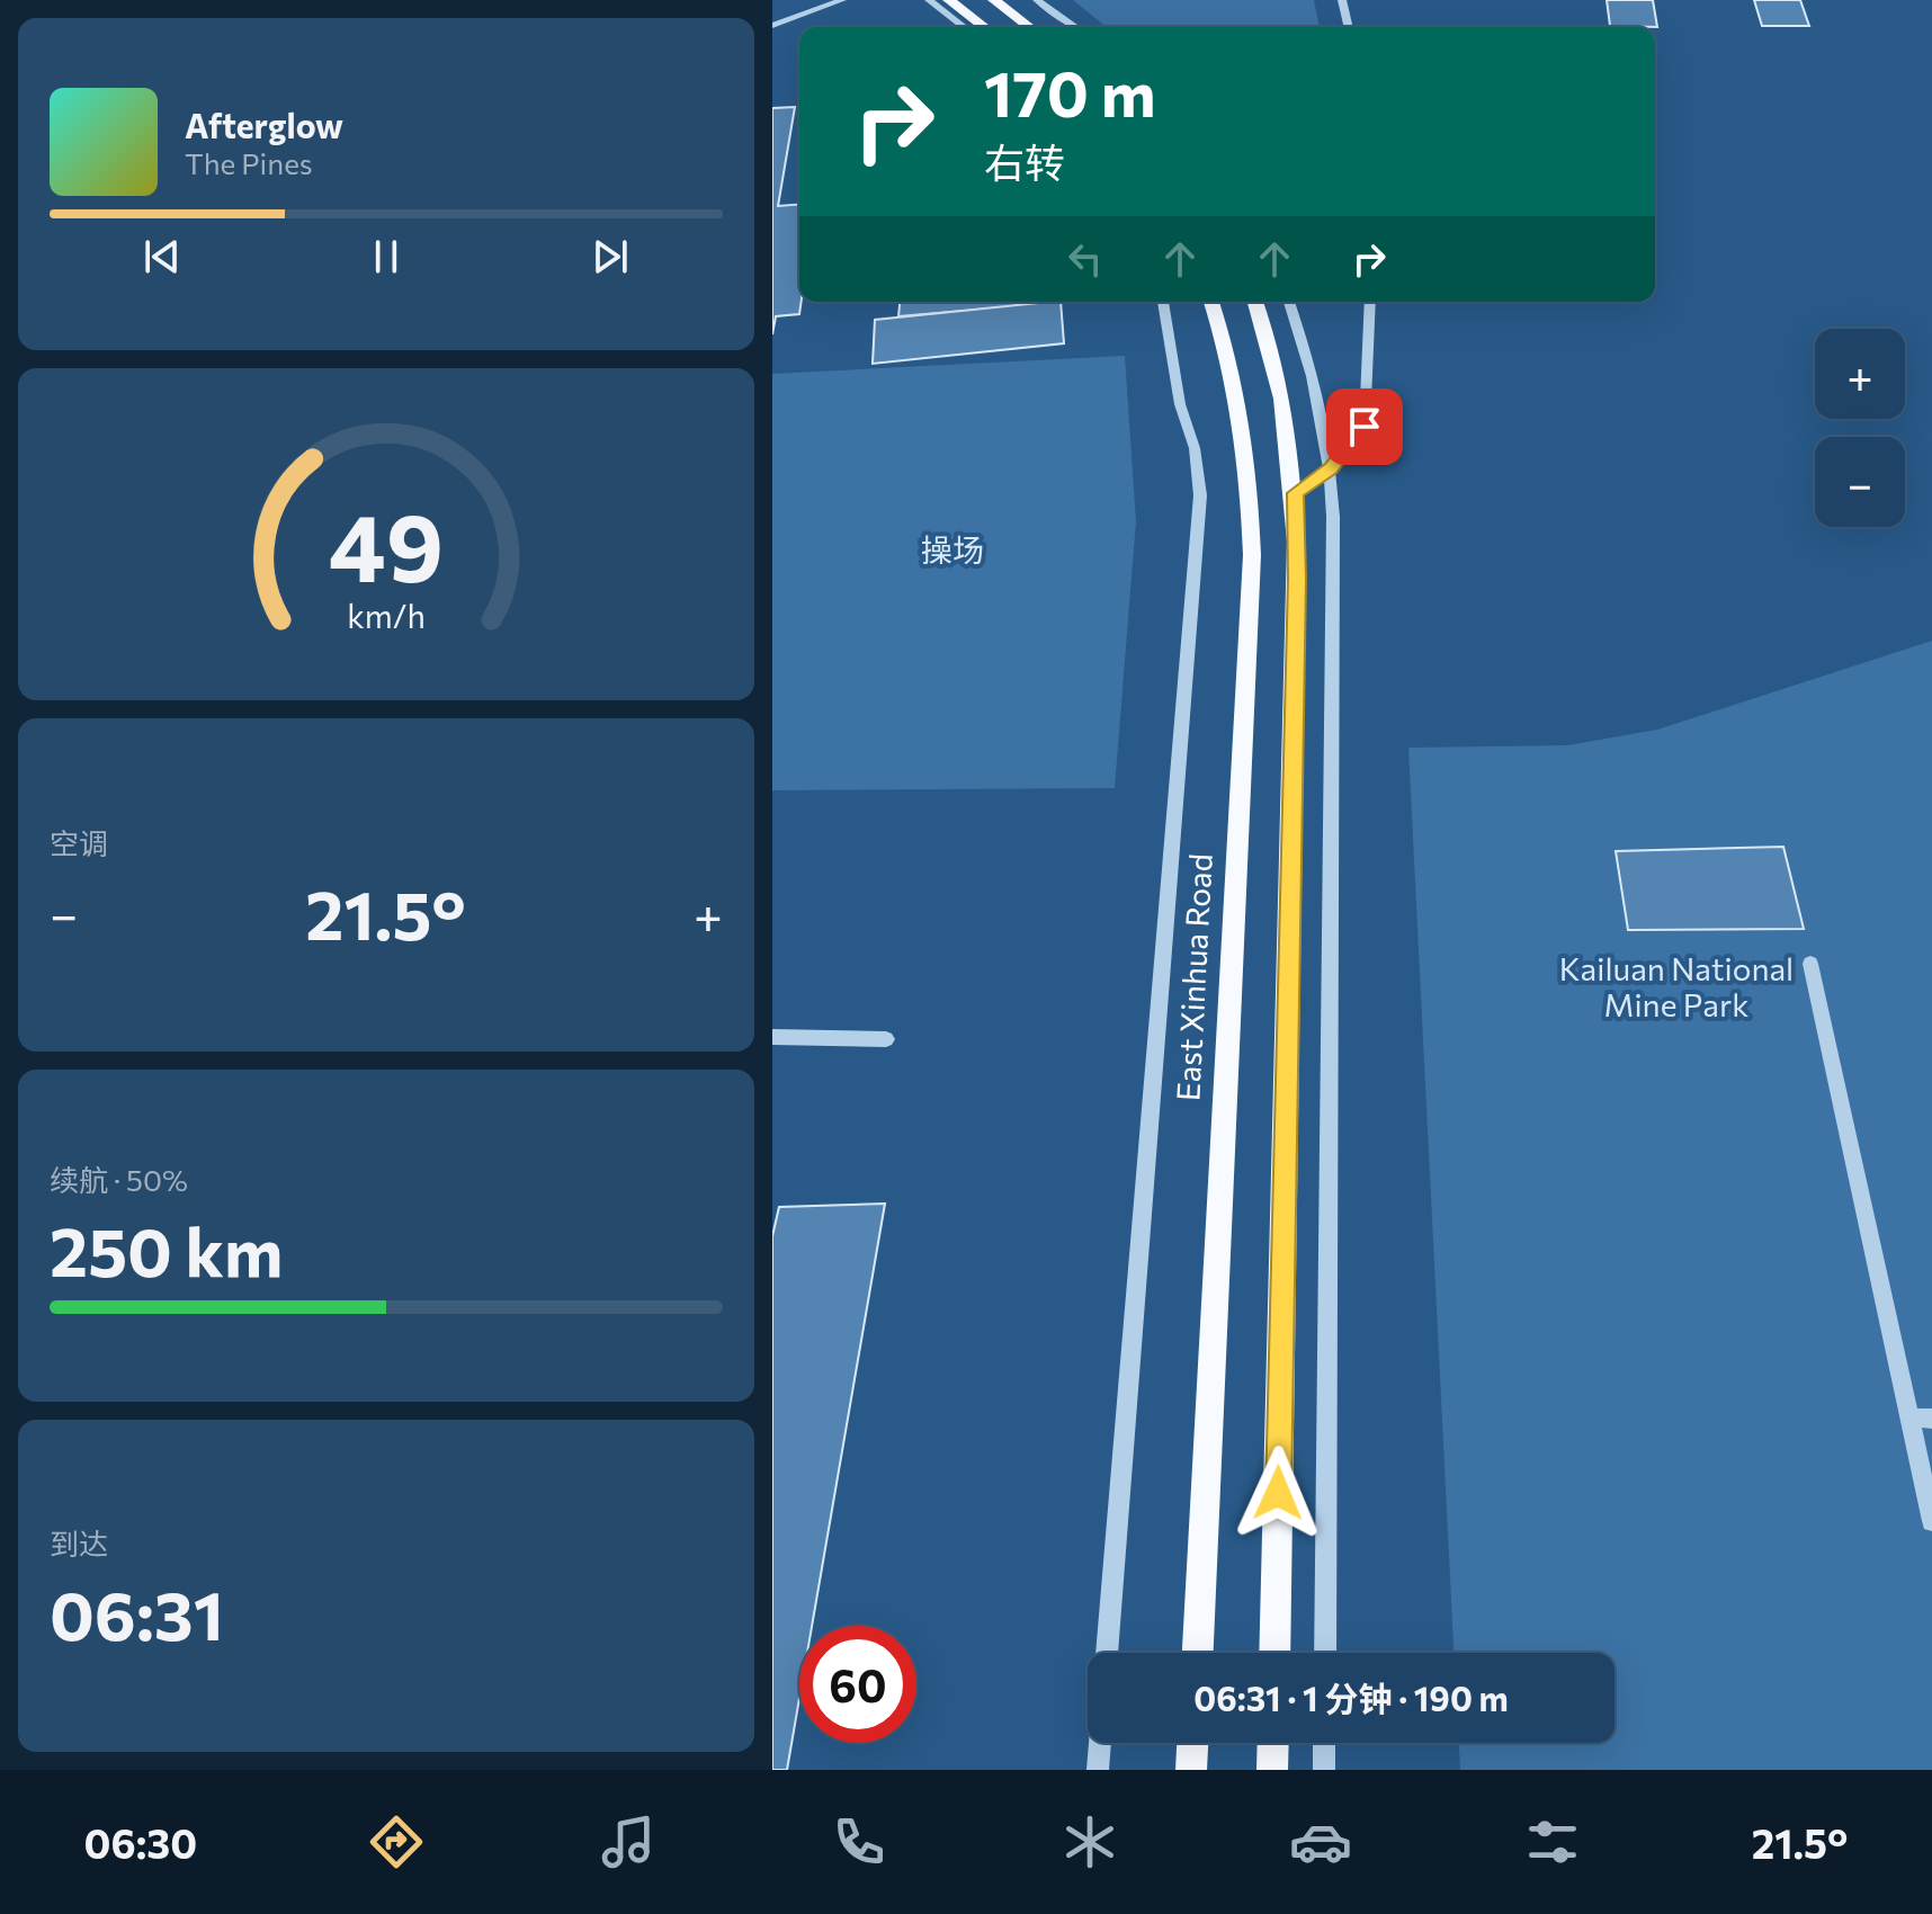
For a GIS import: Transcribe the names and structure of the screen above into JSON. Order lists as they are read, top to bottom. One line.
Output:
{"streets":{"main road":["East Xinhua Road"]},"parks":["操场","Kailuan National Mine Park"],"page":{"turn":["170 m","右转"],"song":["Afterglow","The Pines"],"map_buttons":["+","−"],"tile":["空调",["续航 · 50%","250 km"],["到达","06:31"]],"heat":["−","21.5°","+"],"limit":"60","trip":"06:31 · 1 分钟 · 190 m","tabs":["06:30","21.5°"],"gauge":["49","km/h"]}}
